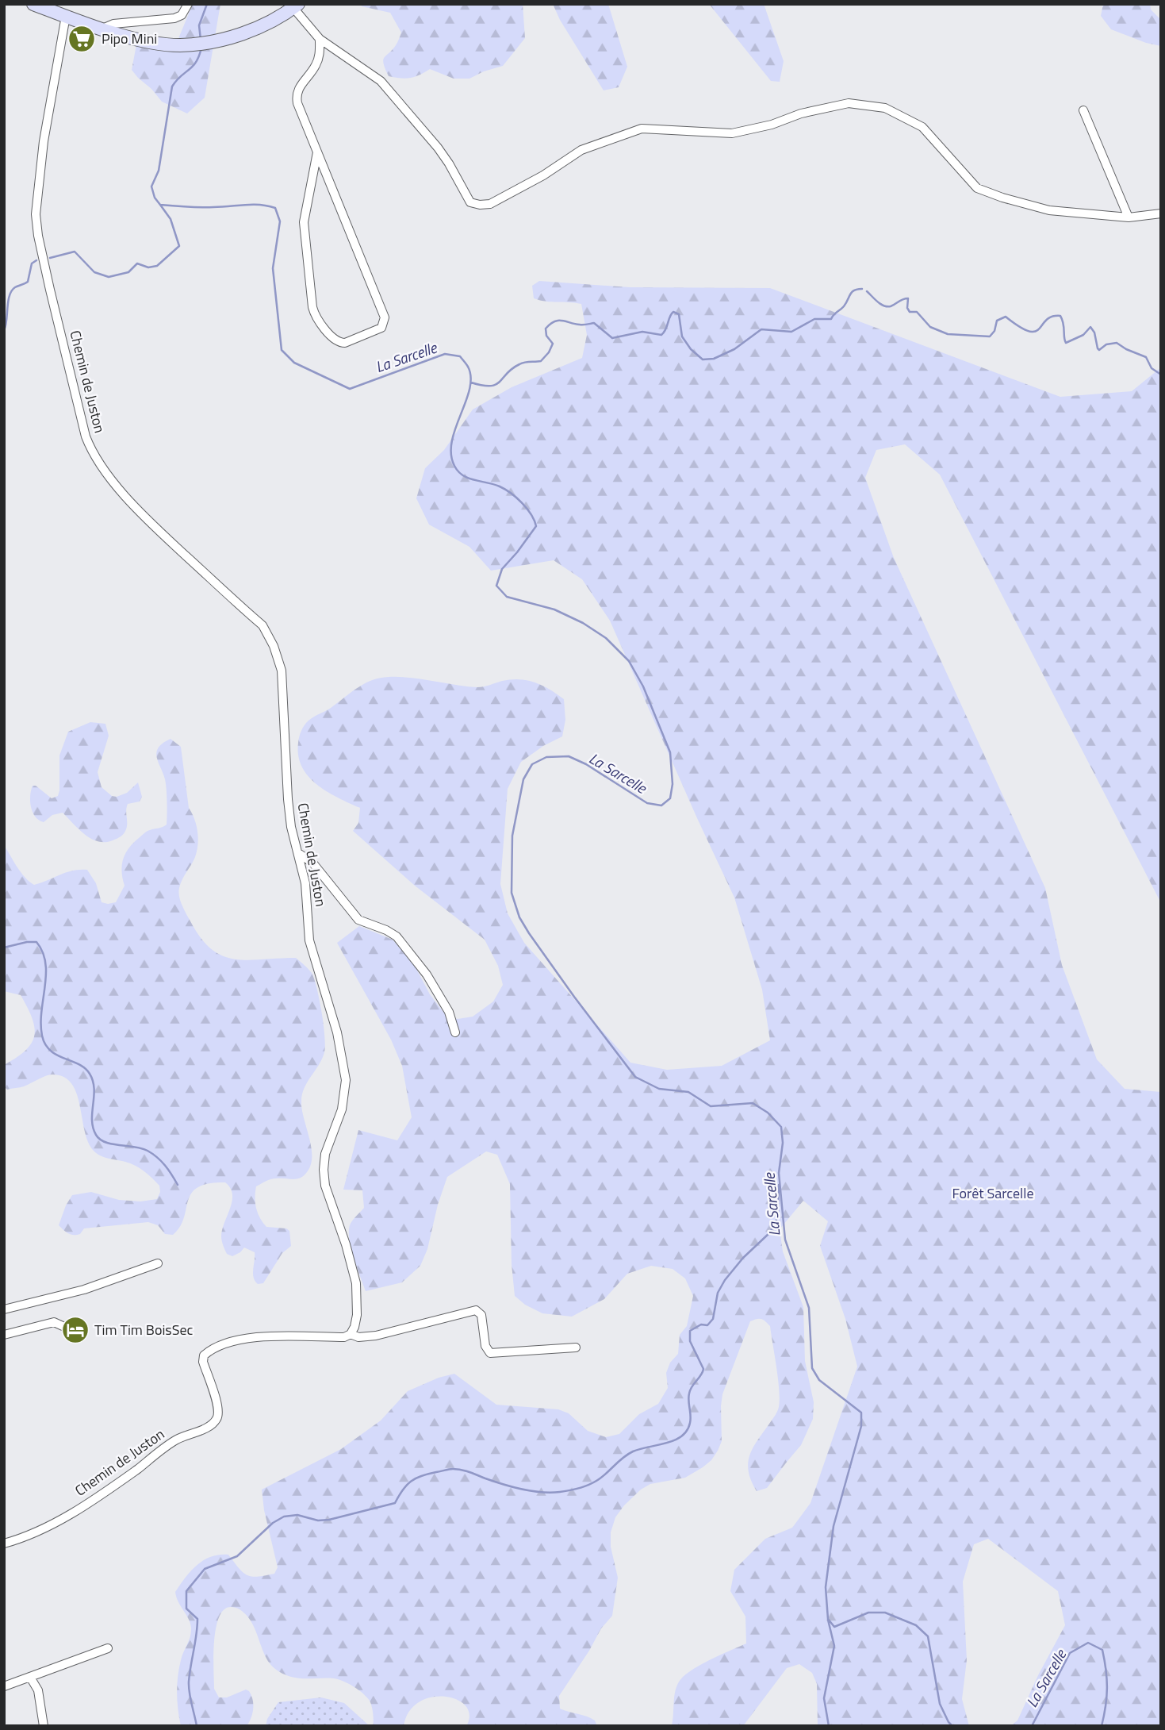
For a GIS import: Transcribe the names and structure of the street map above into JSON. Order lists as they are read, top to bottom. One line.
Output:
{"streets":{"street":["Chemin de Juston"]},"water":["La Sarcelle"],"parks":["Forêt Sarcelle"],"places":{"supermarket":["Pipo Mini"],"hotel":["Tim Tim BoisSec"]}}
